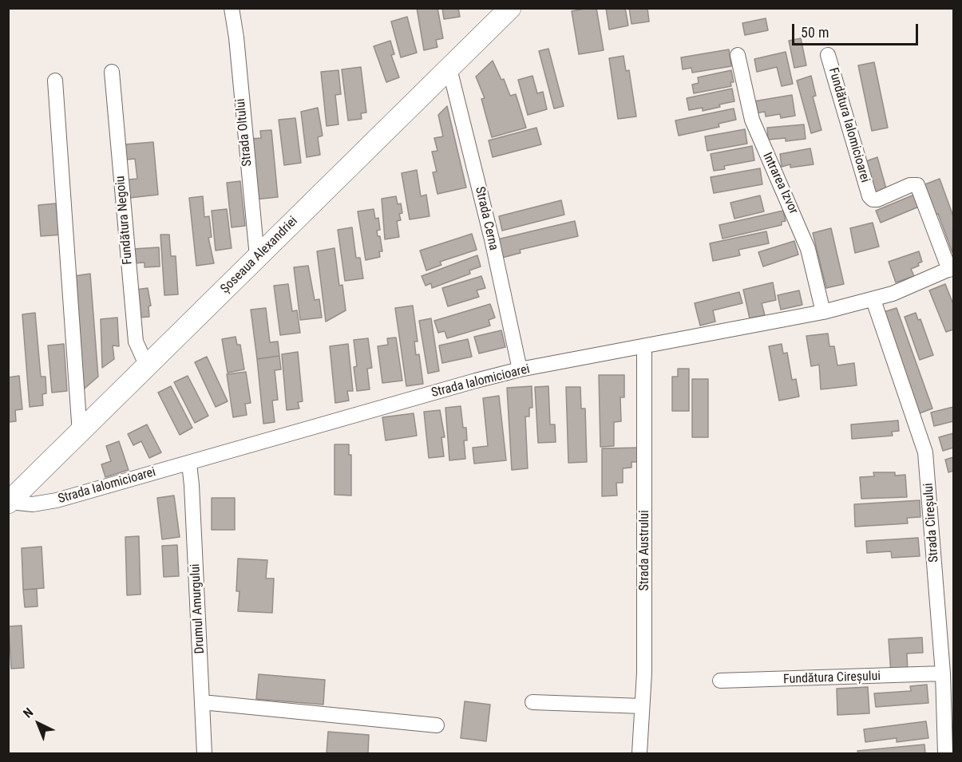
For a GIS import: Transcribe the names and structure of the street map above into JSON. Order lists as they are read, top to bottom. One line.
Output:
{"streets":{"main road":["Șoseaua Alexandriei"],"street":["Fundătura Ialomicioarei","Strada Oltului","Intrarea Izvor","Strada Cerna","Fundătura Negoiu","Strada Ialomicioarei","Strada Cireșului","Strada Austrului","Drumul Amurgului","Fundătura Cireșului"]},"crossings":[["Fundătura Ialomicioarei","Strada Ialomicioarei"],["Strada Oltului","Șoseaua Alexandriei"],["Intrarea Izvor","Strada Ialomicioarei"],["Strada Cerna","Șoseaua Alexandriei"],["Strada Cerna","Strada Ialomicioarei"],["Fundătura Negoiu","Șoseaua Alexandriei"],["Șoseaua Alexandriei","Strada Ialomicioarei"],["Strada Ialomicioarei","Strada Cireșului"],["Strada Ialomicioarei","Strada Austrului"],["Strada Ialomicioarei","Drumul Amurgului"],["Strada Cireșului","Fundătura Cireșului"]],"scale_bar":"50 m","north":"top left"}
